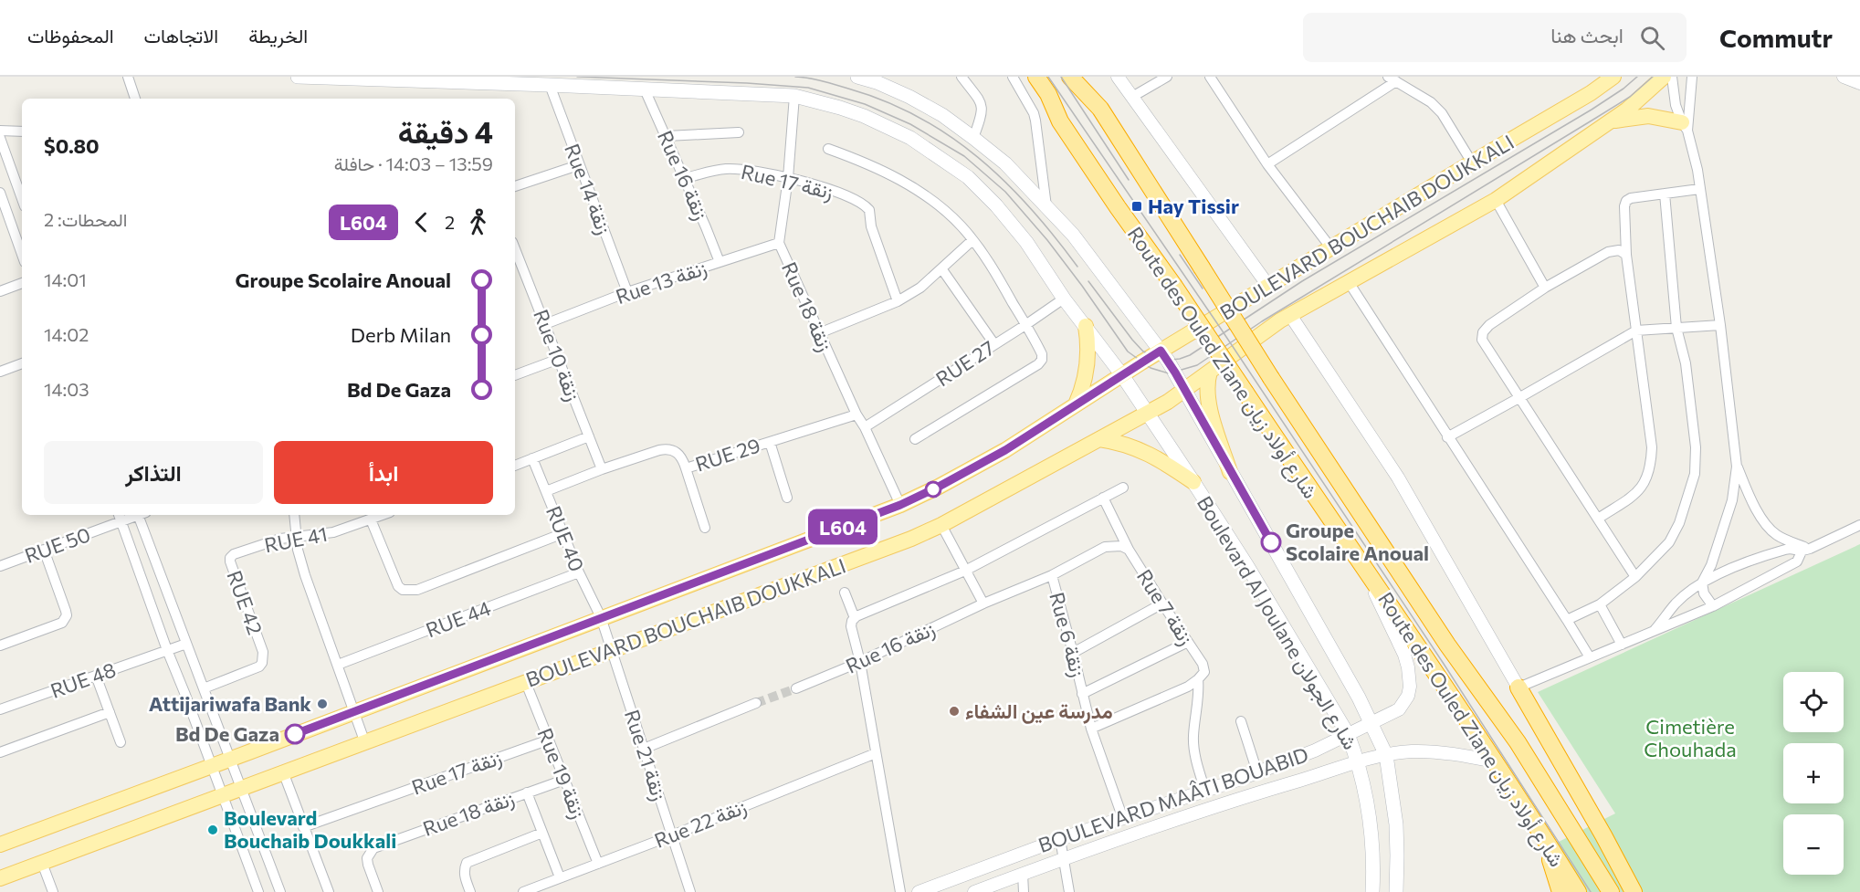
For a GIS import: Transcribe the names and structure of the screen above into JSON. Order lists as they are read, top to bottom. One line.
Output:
{"streets":{"highway":["Route des Ouled Ziane شارع أولاد زيان"],"main road":["BOULEVARD BOUCHAIB DOUKKALI","Boulevard Al Joulane شارع الجولان"],"street":["Rue 16 زنقة","Rue 17 زنقة","Rue 14 زنقة","Rue 13 زنقة","Rue 18 زنقة","Rue 10 زنقة","RUE 27","RUE 29","RUE 40","RUE 41","RUE 50","RUE 42","Rue 7 زنقة","RUE 44","Rue 6 زنقة","RUE 48","Rue 21 زنقة","Rue 19 زنقة","BOULEVARD MAÂTI BOUABID","Rue 22 زنقة"]},"crossings":[["Rue 16 زنقة","Rue 17 زنقة"],["Rue 16 زنقة","Rue 13 زنقة"],["Rue 16 زنقة","Rue 7 زنقة"],["Rue 16 زنقة","Boulevard Al Joulane شارع الجولان"],["Rue 16 زنقة","Rue 6 زنقة"],["Rue 17 زنقة","Rue 18 زنقة"],["Rue 17 زنقة","Rue 19 زنقة"],["Rue 14 زنقة","Rue 13 زنقة"],["Rue 14 زنقة","Boulevard Al Joulane شارع الجولان"],["BOULEVARD BOUCHAIB DOUKKALI","Rue 18 زنقة"],["BOULEVARD BOUCHAIB DOUKKALI","RUE 40"],["BOULEVARD BOUCHAIB DOUKKALI","Boulevard Al Joulane شارع الجولان"],["BOULEVARD BOUCHAIB DOUKKALI","Rue 21 زنقة"],["BOULEVARD BOUCHAIB DOUKKALI","Rue 19 زنقة"],["Rue 13 زنقة","Rue 18 زنقة"],["Rue 13 زنقة","Rue 10 زنقة"],["Rue 18 زنقة","RUE 27"],["Rue 18 زنقة","RUE 29"],["Rue 18 زنقة","Boulevard Al Joulane شارع الجولان"],["Rue 18 زنقة","Rue 19 زنقة"],["Rue 10 زنقة","RUE 29"],["Route des Ouled Ziane شارع أولاد زيان","BOULEVARD MAÂTI BOUABID"],["RUE 27","Boulevard Al Joulane شارع الجولان"],["RUE 29","RUE 40"],["RUE 40","RUE 44"],["RUE 40","Rue 21 زنقة"],["RUE 41","RUE 42"],["RUE 41","RUE 44"],["Boulevard Al Joulane شارع الجولان","BOULEVARD MAÂTI BOUABID"],["Rue 6 زنقة","BOULEVARD MAÂTI BOUABID"],["Rue 21 زنقة","Rue 22 زنقة"],["Rue 19 زنقة","Rue 22 زنقة"]],"parks":["Cimetière Chouhada"],"places":{"transit":["Hay Tissir"],"other":["Groupe Scolaire Anoual","Attijariwafa Bank","مدرسة عين الشفاء","Bd De Gaza","Boulevard Bouchaib Doukkali"]},"lines":["bus line L604"],"page":{"header":"Commutr","search":"ابحث هنا","nav":["الخريطة","الاتجاهات","المحفوظات"],"on_map":"L604","heading":["4 دقيقة","13:59 – 14:03 · حافلة","$0.80"],"legs":["2","L604","المحطات: 2"],"list":[{"name":"Groupe Scolaire Anoual","value":"14:01"},{"name":"Derb Milan","value":"14:02"},{"name":"Bd De Gaza","value":"14:03"}],"buttons":["ابدأ","التذاكر"],"map_buttons":["+","−"]}}
